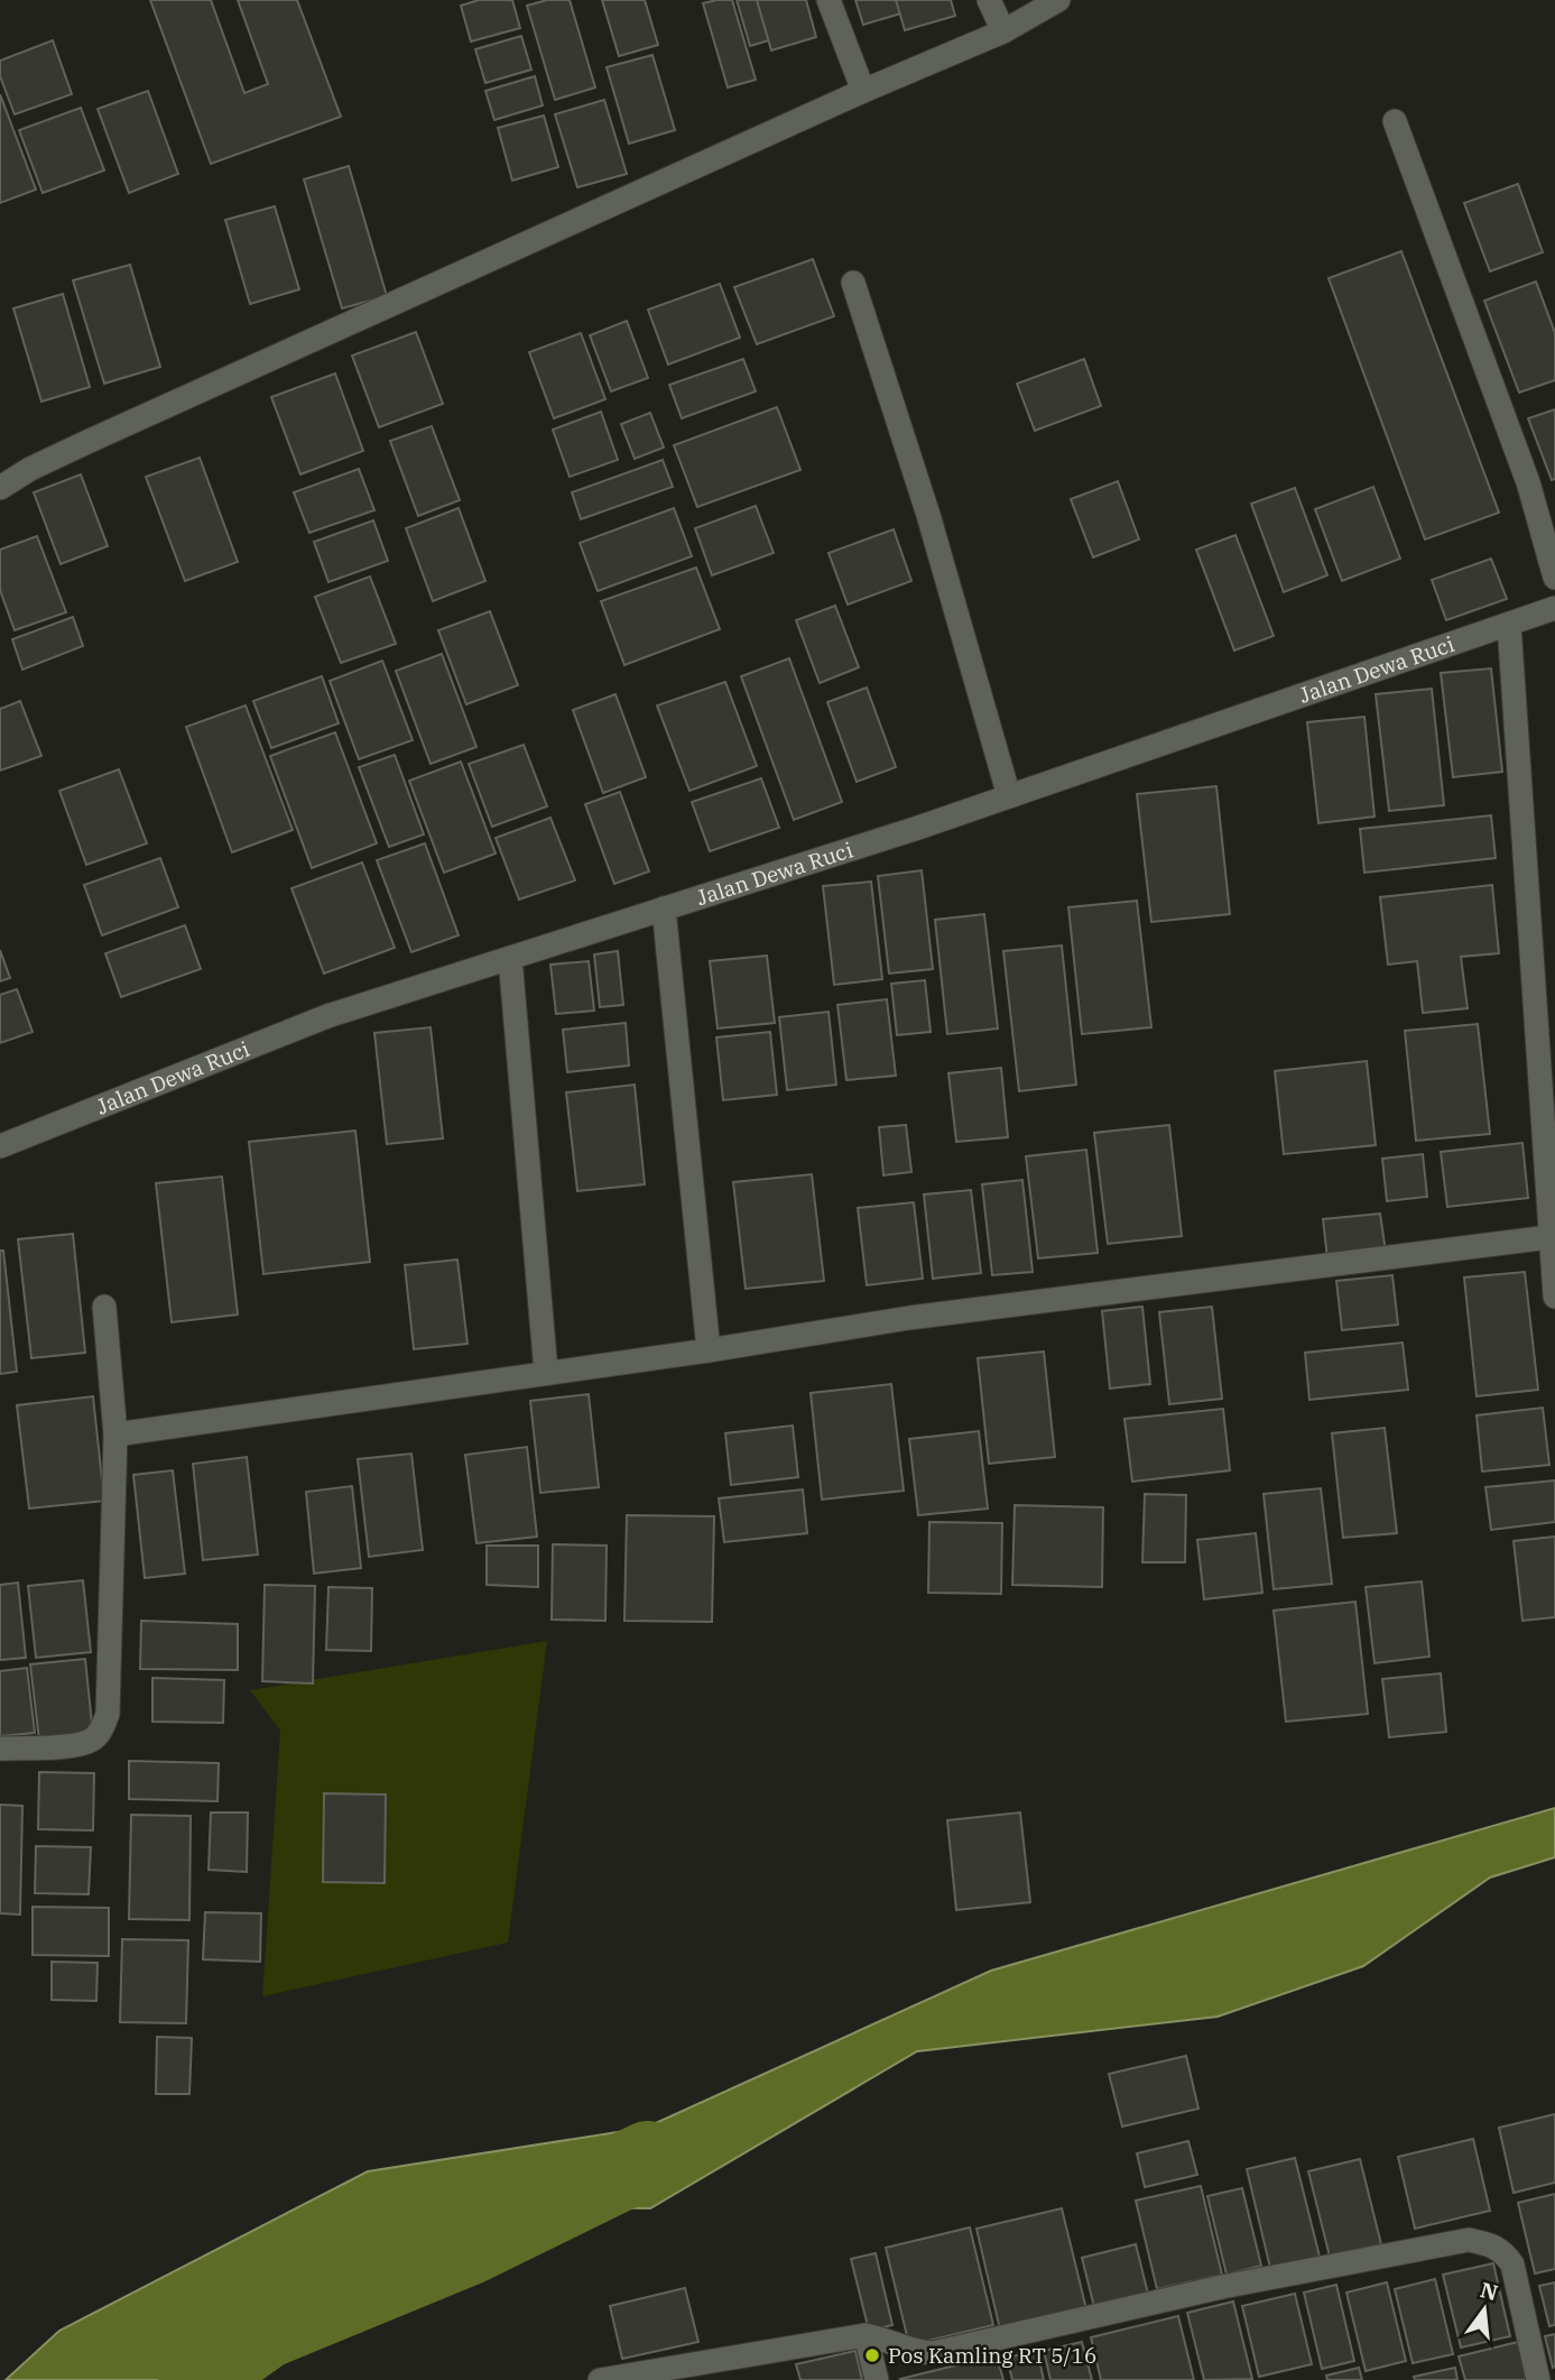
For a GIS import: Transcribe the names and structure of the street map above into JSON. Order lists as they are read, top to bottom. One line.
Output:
{"streets":{"street":["Jalan Dewa Ruci"]},"places":["Pos Kamling RT 5/16"],"north":"top"}
